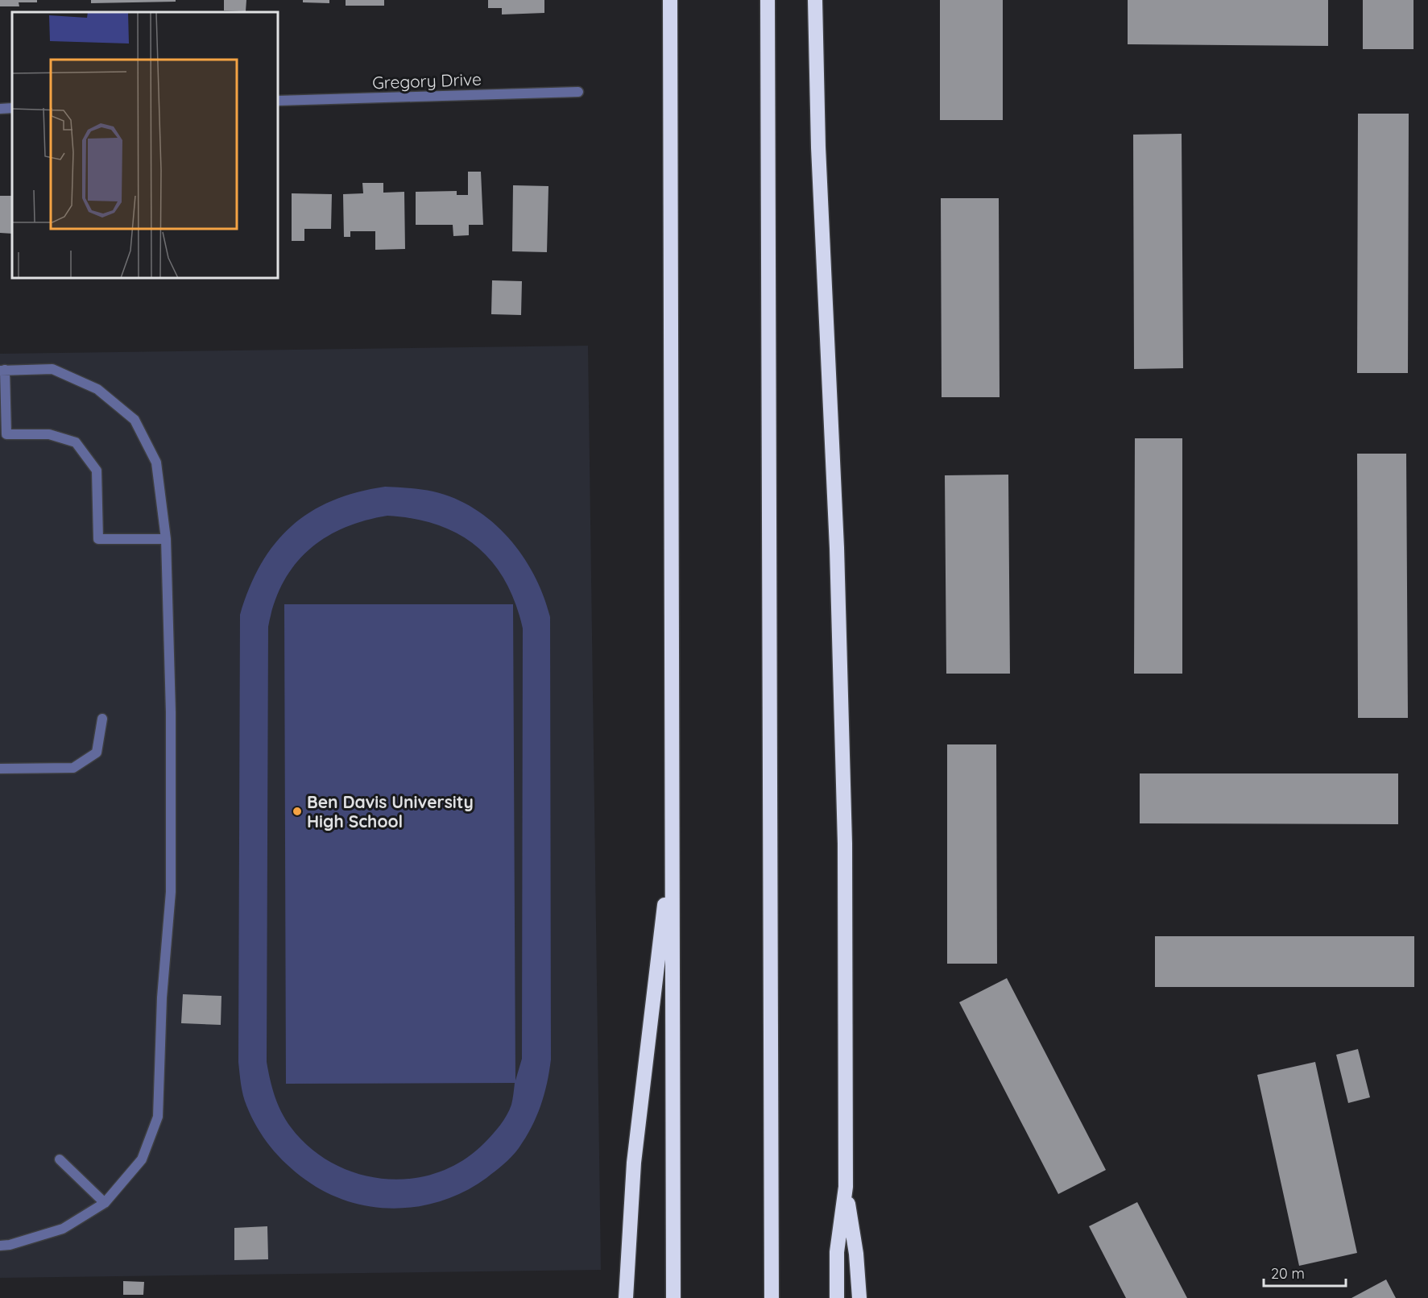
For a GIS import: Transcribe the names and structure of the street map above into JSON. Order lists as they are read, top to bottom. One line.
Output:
{"streets":{"street":["Gregory Drive"]},"places":["Ben Davis University High School"],"scale_bar":"20 m"}
